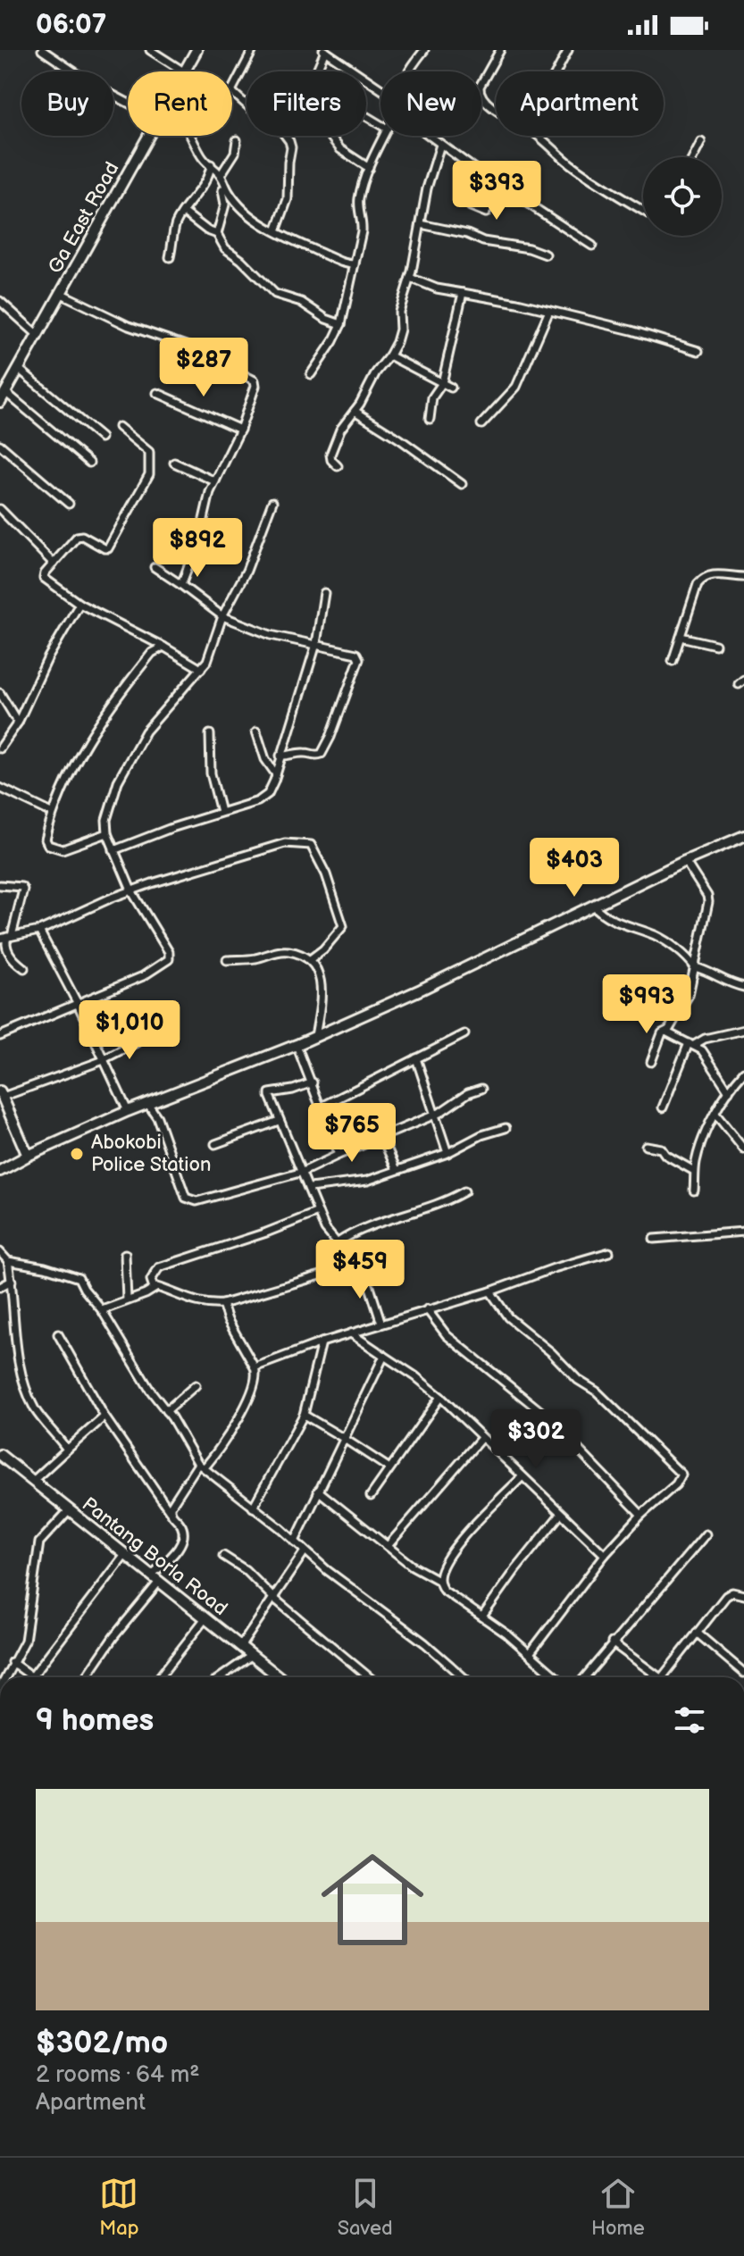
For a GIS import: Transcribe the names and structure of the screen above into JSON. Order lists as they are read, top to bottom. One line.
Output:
{"streets":{"street":["Ga East Road","Pantang Borla Road"]},"places":["Abokobi Police Station"],"page":{"status":"06:07","chip":["Buy","Rent","Filters","New","Apartment"],"price":["$393","$287","$892","$403","$993","$1,010","$765","$459","$302"],"heading":"9 homes","list":[{"name":"$302/mo","note":"2 rooms · 64 m² · Apartment"}],"tabs":["Map","Saved","Home"]}}
